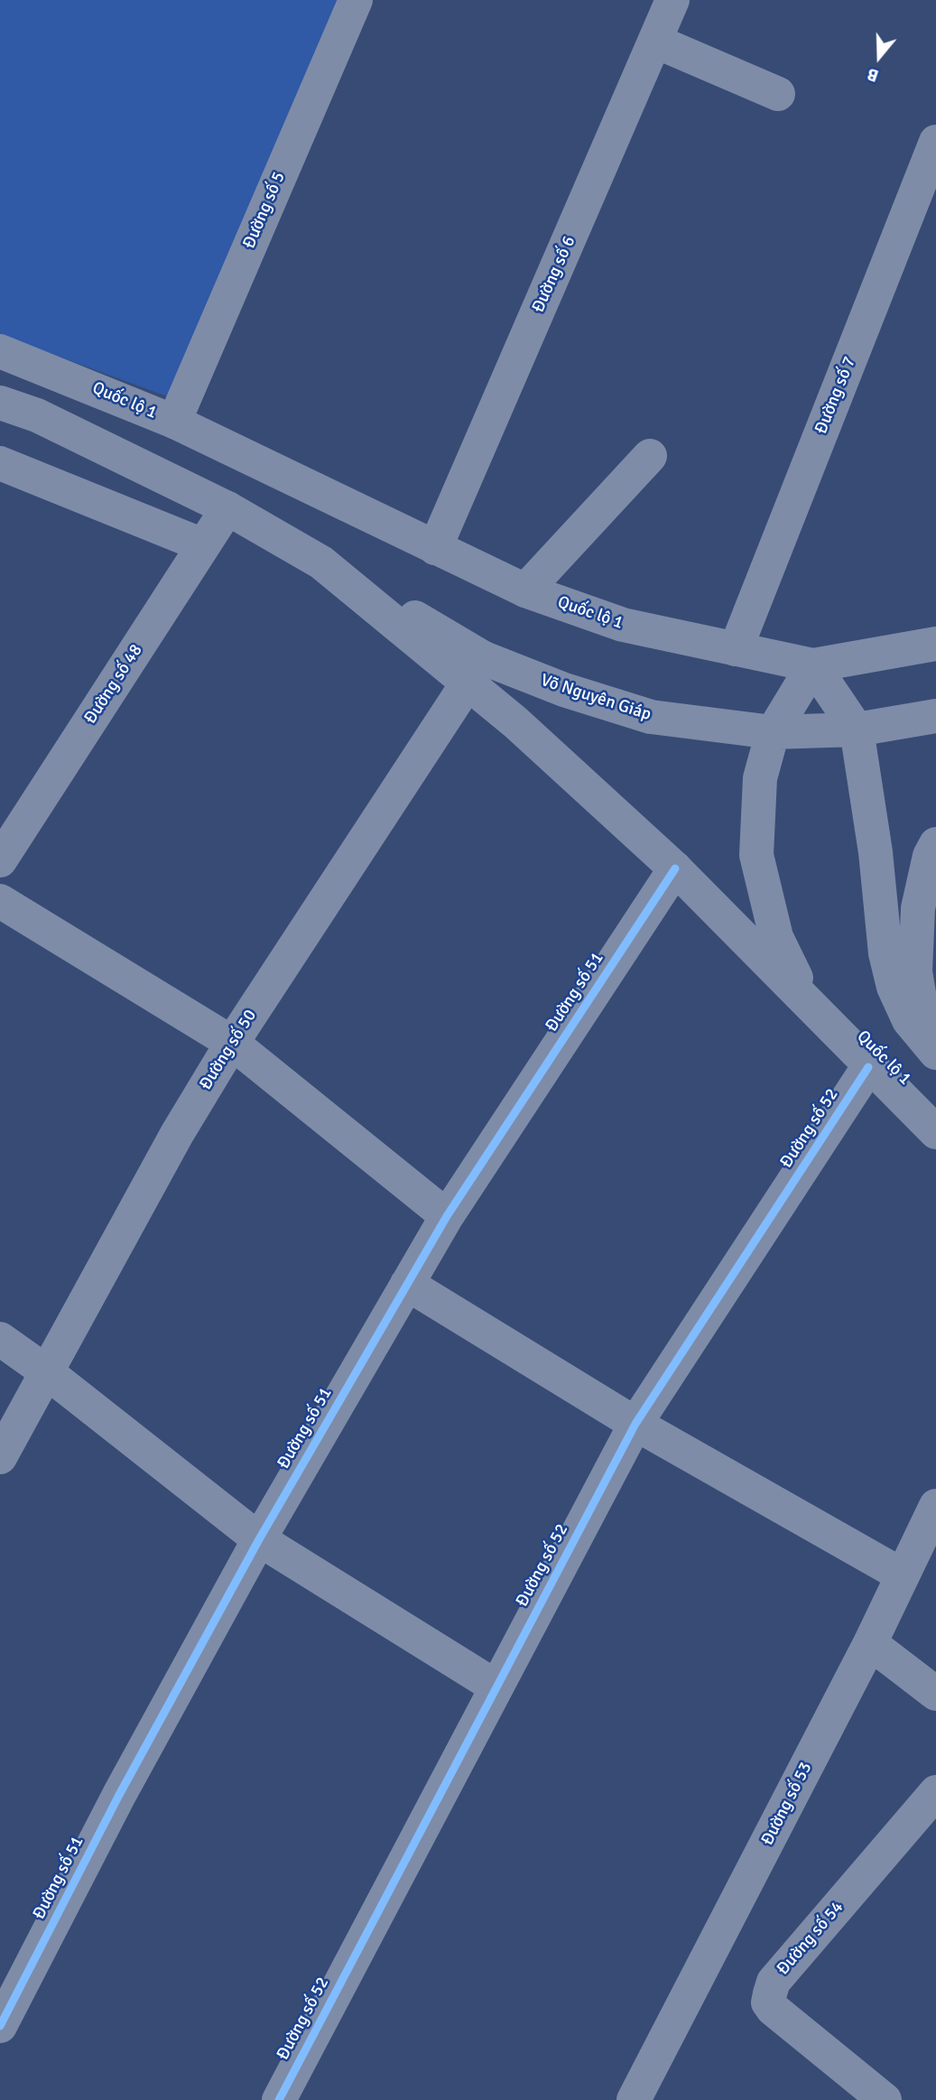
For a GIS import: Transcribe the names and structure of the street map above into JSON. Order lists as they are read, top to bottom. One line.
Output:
{"streets":{"main road":["Đường số 5","Đường số 6","Đường số 7","Quốc lộ 1","Đường số 48","Võ Nguyên Giáp","Đường số 51","Đường số 50","Đường số 52","Đường số 53","Đường số 54"]},"crossings":[["Đường số 5","Quốc lộ 1"],["Đường số 6","Quốc lộ 1"],["Đường số 7","Quốc lộ 1"],["Quốc lộ 1","Đường số 48"],["Quốc lộ 1","Võ Nguyên Giáp"],["Quốc lộ 1","Đường số 51"],["Quốc lộ 1","Đường số 50"],["Quốc lộ 1","Đường số 52"],["Võ Nguyên Giáp","Đường số 50"]],"north":"bottom"}
